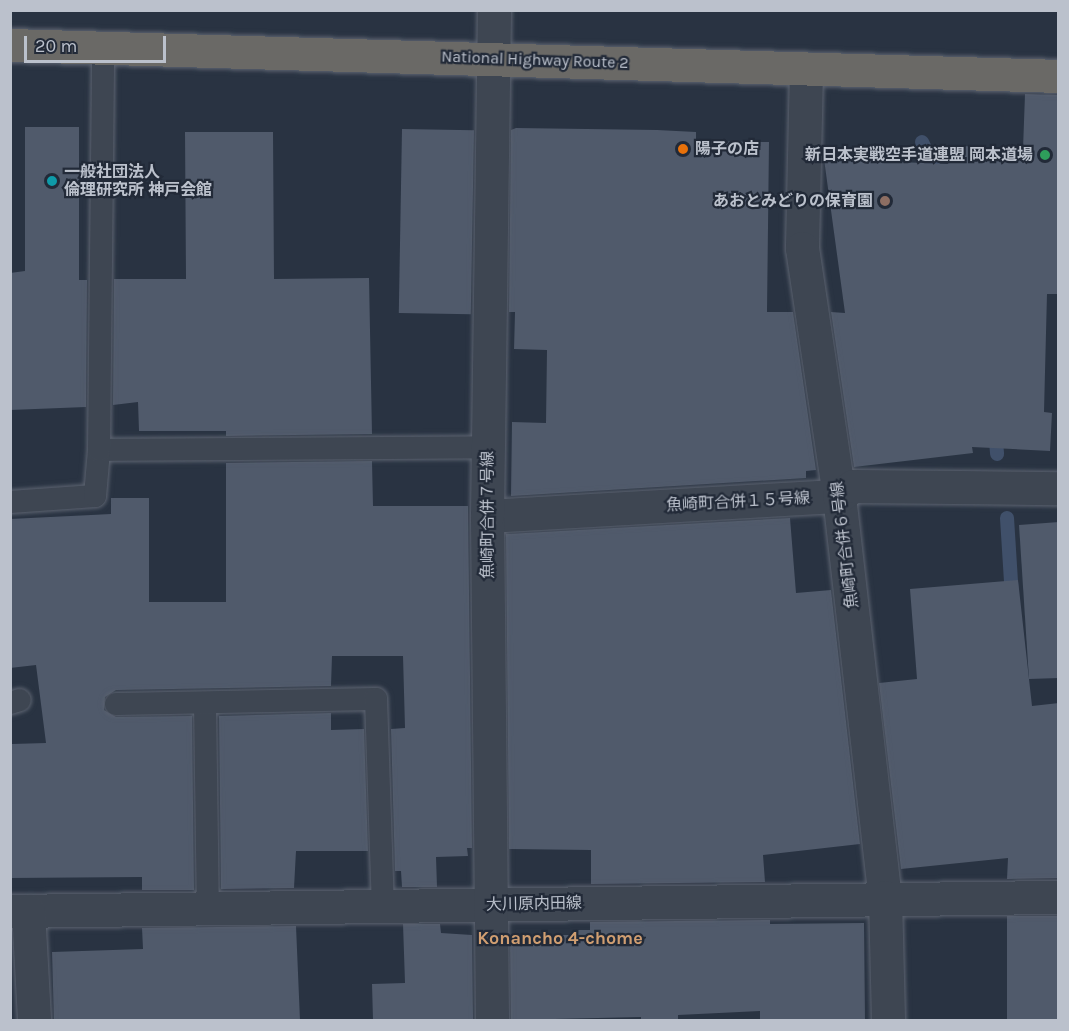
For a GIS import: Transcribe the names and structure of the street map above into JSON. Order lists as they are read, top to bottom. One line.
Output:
{"streets":{"highway":["National Highway Route 2"],"street":["魚崎町合併１５号線","魚崎町合併７号線","魚崎町合併６号線","大川原内田線"]},"crossings":[["National Highway Route 2","魚崎町合併７号線"],["National Highway Route 2","魚崎町合併６号線"],["魚崎町合併１５号線","魚崎町合併７号線"],["魚崎町合併１５号線","魚崎町合併６号線"],["魚崎町合併７号線","大川原内田線"],["魚崎町合併６号線","大川原内田線"]],"districts":["Konancho 4-chome"],"places":["陽子の店","新日本実戦空手道連盟 岡本道場","一般社団法人 倫理研究所 神戸会館","あおとみどりの保育園"],"scale_bar":"20 m"}
